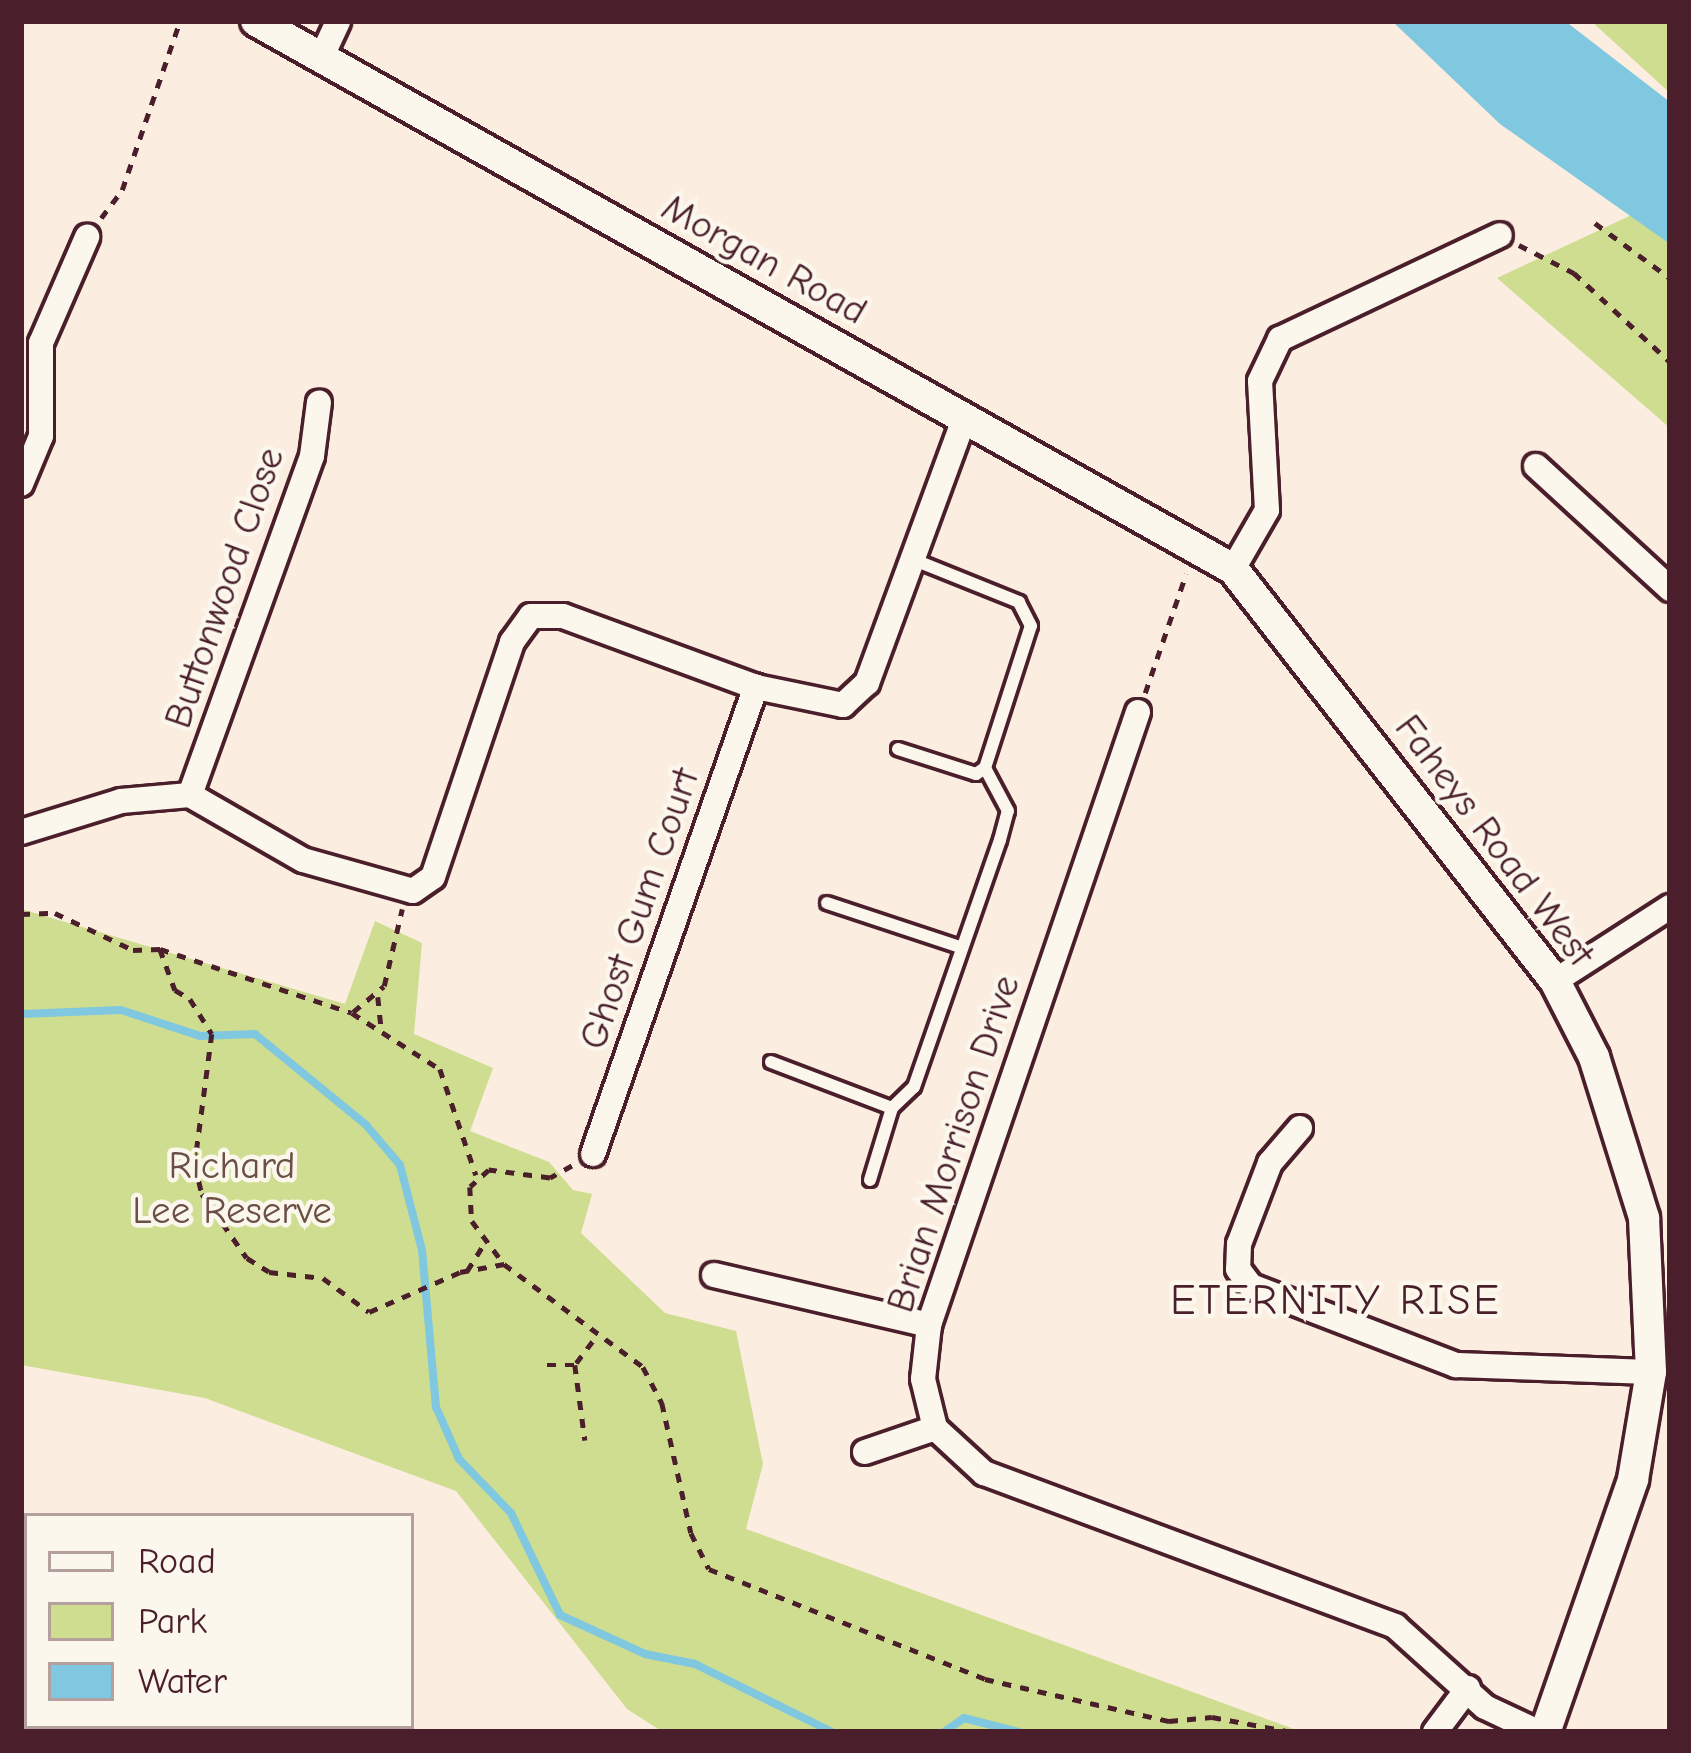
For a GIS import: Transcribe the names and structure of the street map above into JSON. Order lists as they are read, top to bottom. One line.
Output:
{"streets":{"street":["Morgan Road","Buttonwood Close","Faheys Road West","Ghost Gum Court","Brian Morrison Drive"]},"crossings":[["Morgan Road","Faheys Road West"]],"districts":["ETERNITY RISE"],"parks":["Richard Lee Reserve"],"legend":["Road","Park","Water"]}
